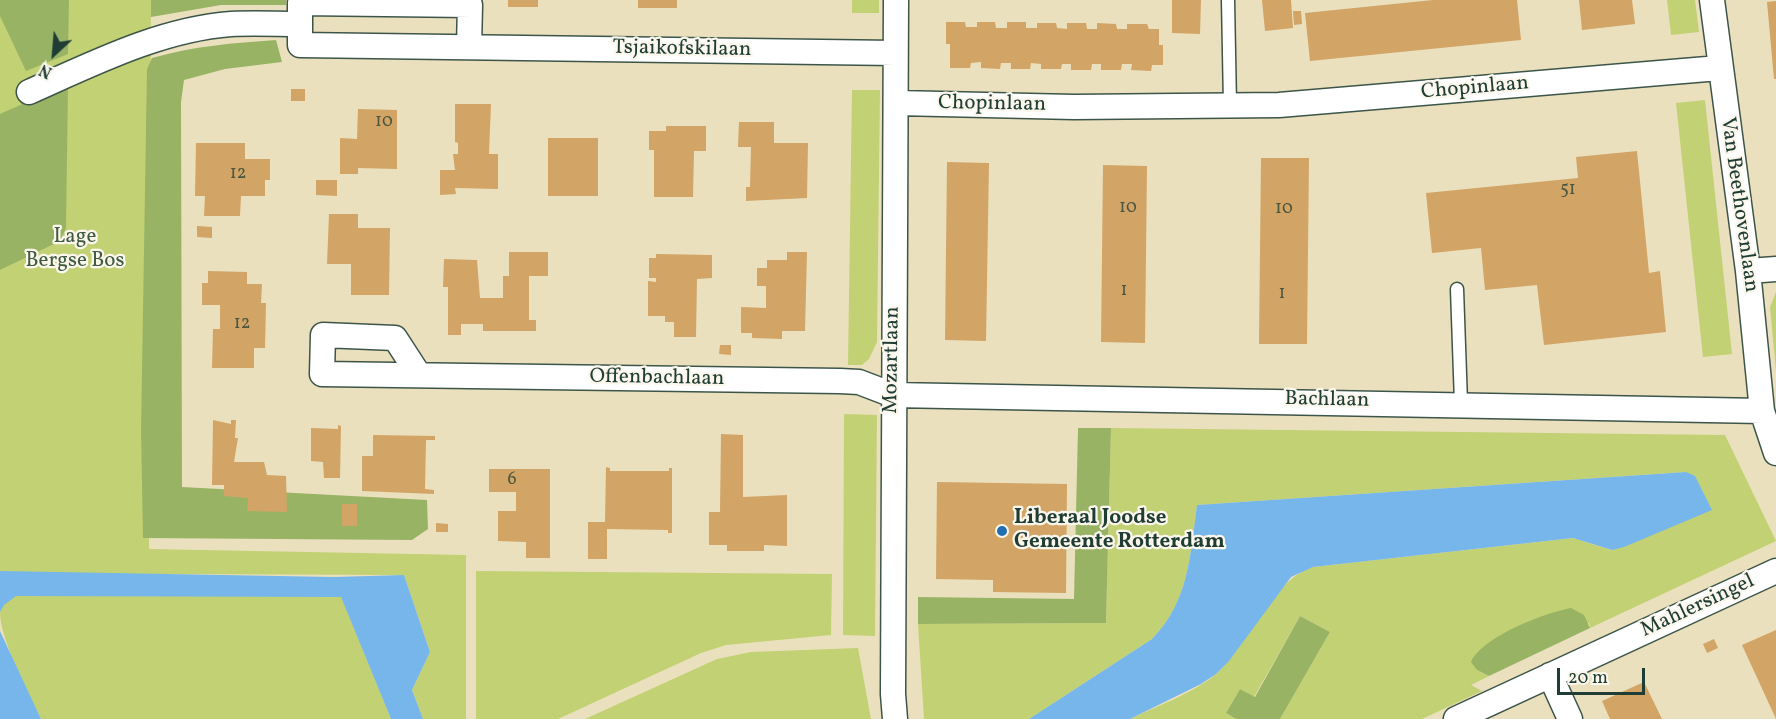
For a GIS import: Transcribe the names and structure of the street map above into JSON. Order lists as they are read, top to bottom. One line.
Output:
{"streets":{"street":["Tsjaikofskilaan","Chopinlaan","Van Beethovenlaan","Mozartlaan","Offenbachlaan","Bachlaan","Mahlersingel"]},"crossings":[["Tsjaikofskilaan","Mozartlaan"],["Chopinlaan","Van Beethovenlaan"],["Chopinlaan","Mozartlaan"],["Van Beethovenlaan","Bachlaan"],["Mozartlaan","Offenbachlaan"],["Mozartlaan","Bachlaan"],["Offenbachlaan","Bachlaan"]],"parks":["Lage Bergse Bos"],"places":["Liberaal Joodse Gemeente Rotterdam"],"house_numbers":["10","12","51","10","10","1","1","12","6"],"scale_bar":"20 m","north":"bottom left"}
